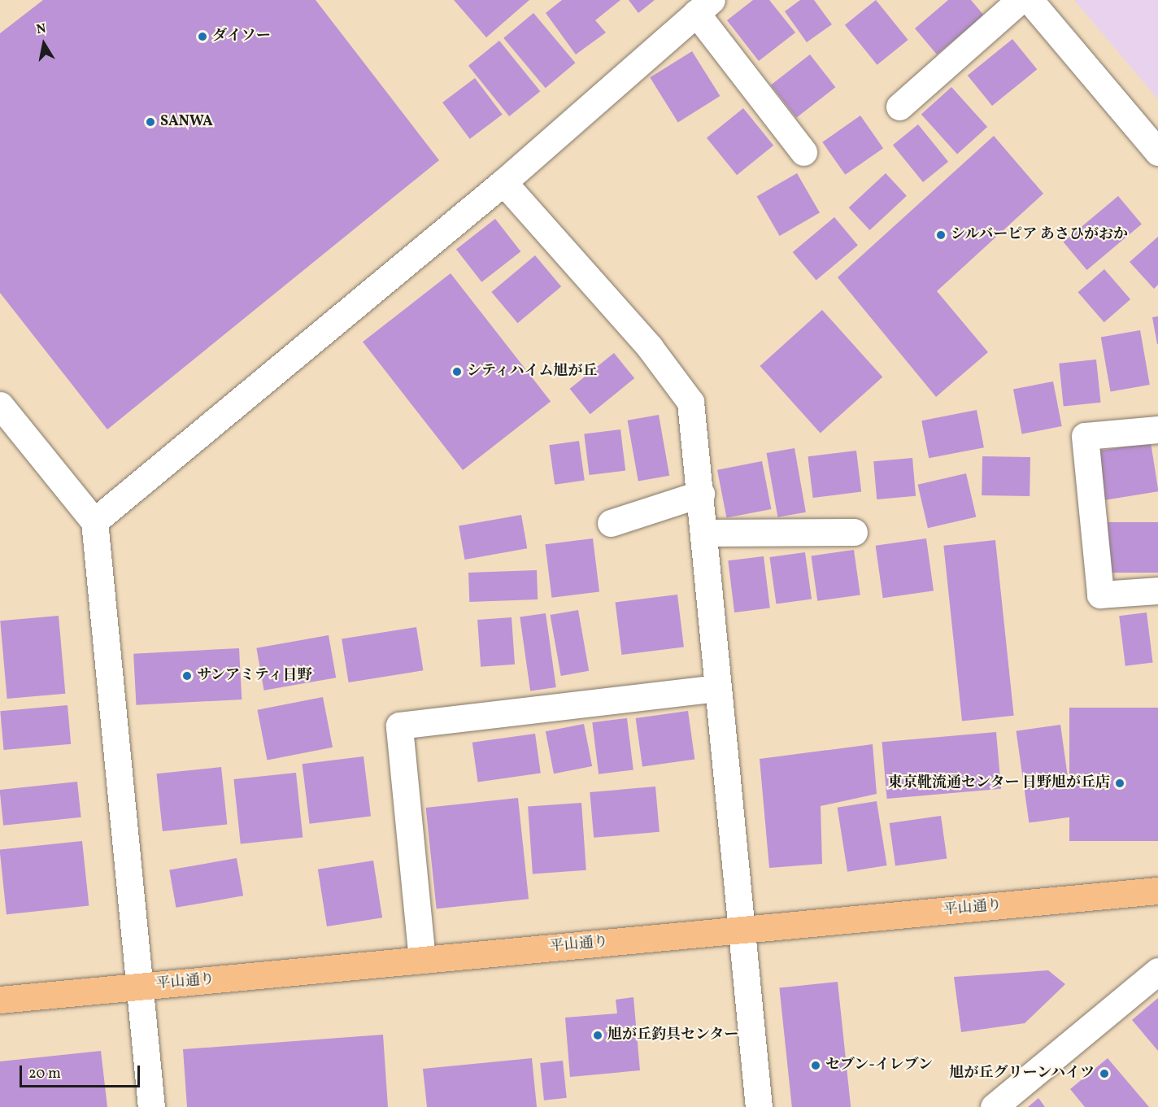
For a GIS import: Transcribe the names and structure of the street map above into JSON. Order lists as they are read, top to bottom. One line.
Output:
{"streets":{"main road":["平山通り"]},"places":["ダイソー","SANWA","シルバーピア あさひがおか","シティハイム旭が丘","サンアミティ日野","東京靴流通センター 日野旭が丘店","旭が丘釣具センター","セブン-イレブン","旭が丘グリーンハイツ"],"scale_bar":"20 m","north":"top"}
